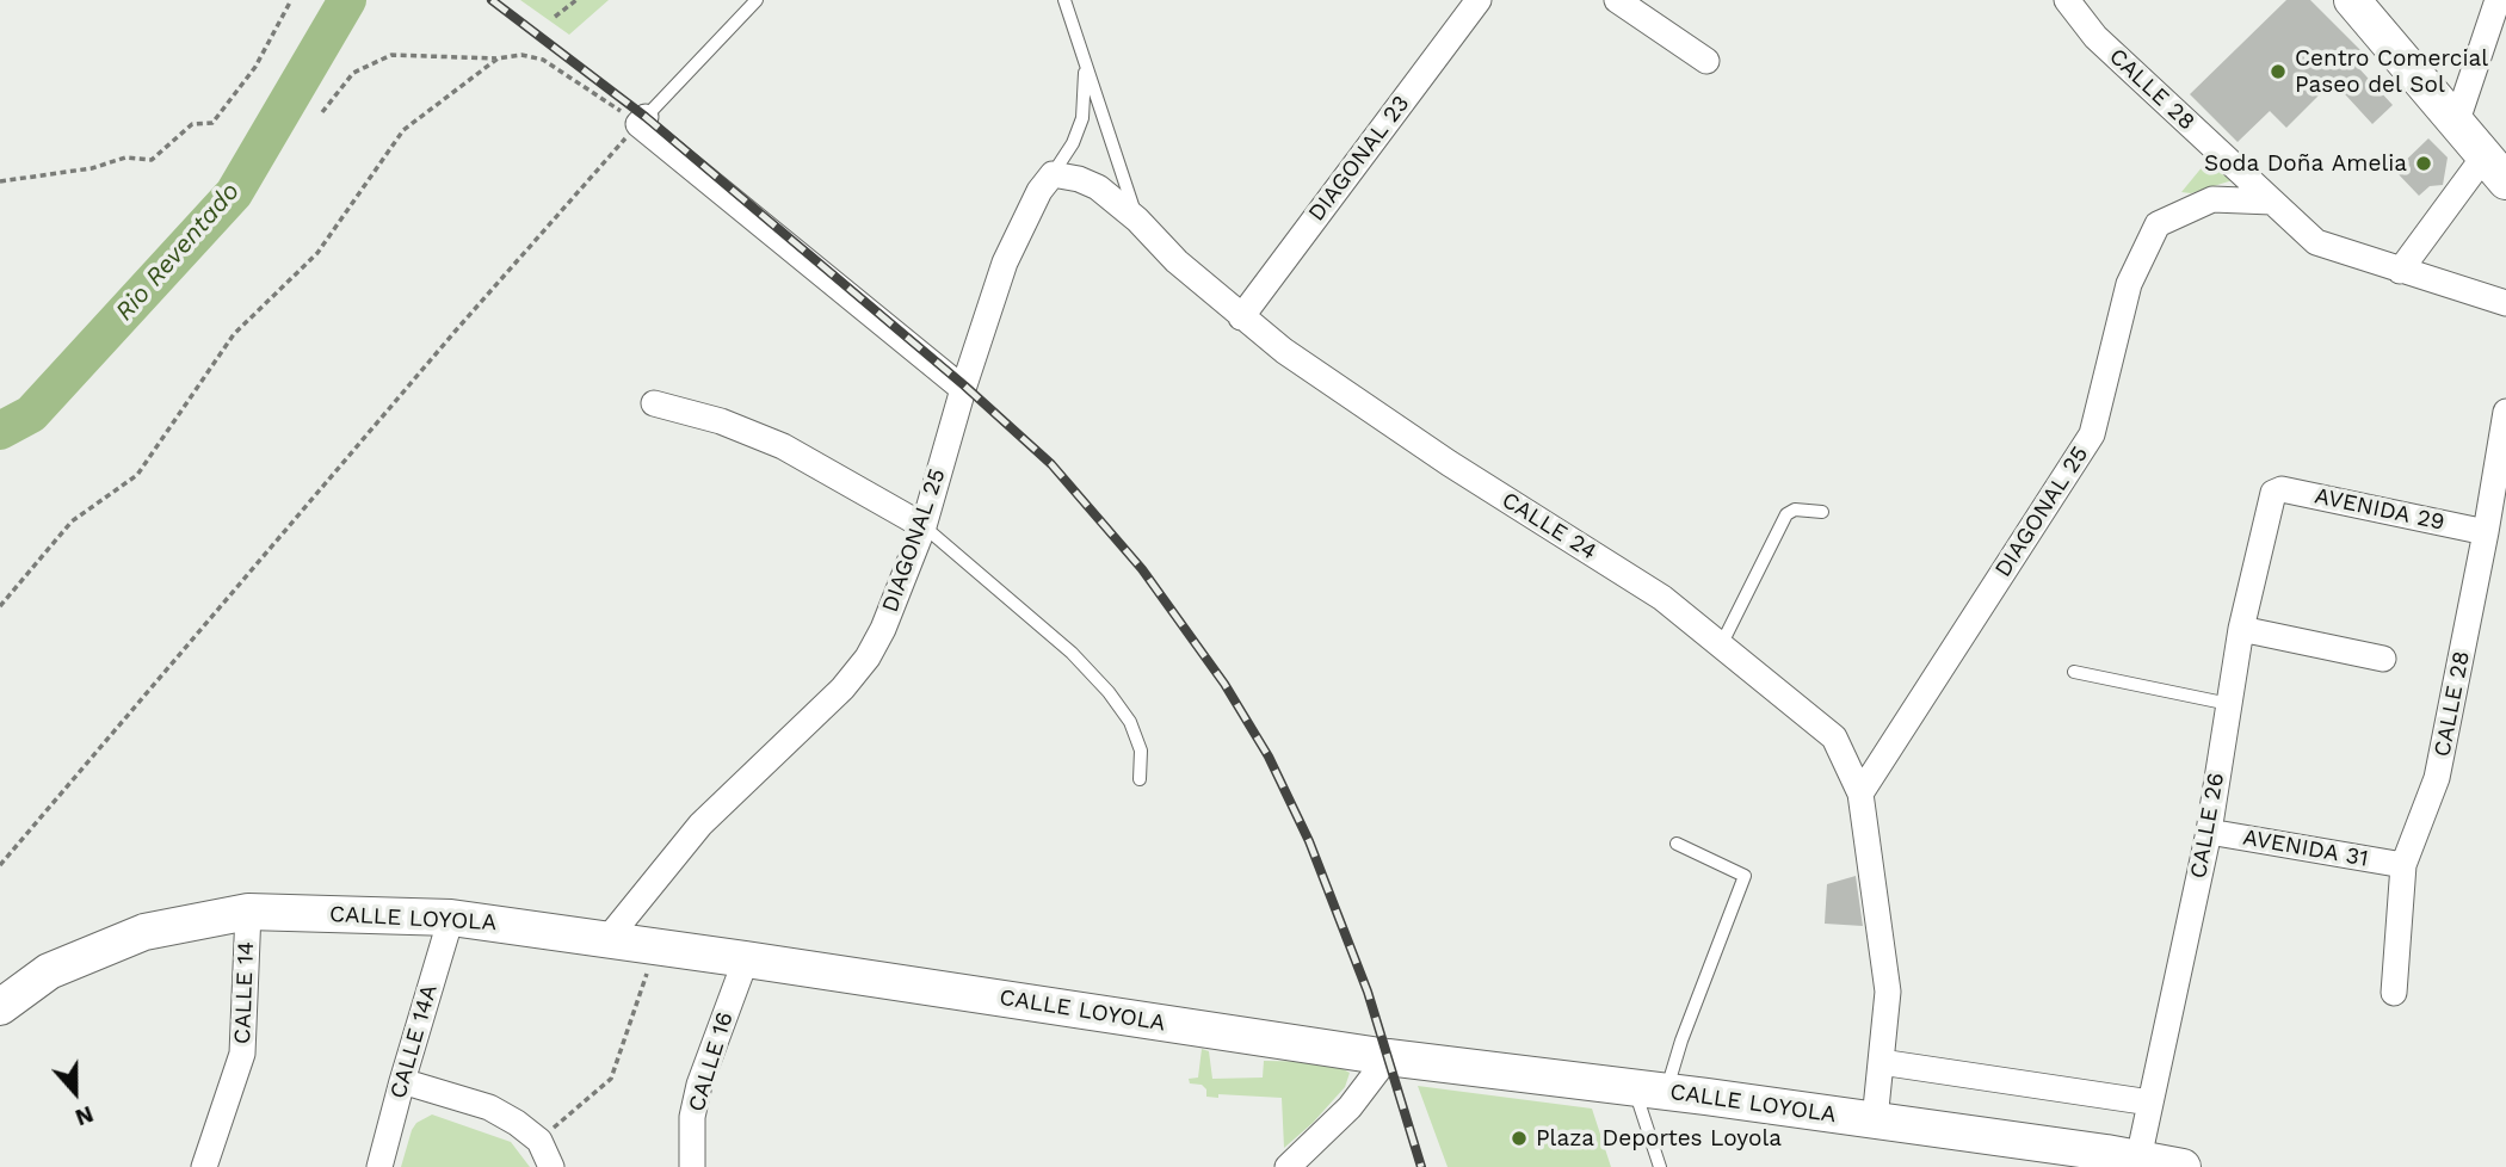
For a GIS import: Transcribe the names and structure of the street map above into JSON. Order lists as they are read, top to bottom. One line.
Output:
{"streets":{"main road":["CALLE LOYOLA"],"street":["CALLE 28","DIAGONAL 23","AVENIDA 29","DIAGONAL 25","CALLE 24","CALLE 26","AVENIDA 31","CALLE 14","CALLE 14A","CALLE 16"]},"crossings":[["CALLE 28","AVENIDA 29"],["CALLE 28","DIAGONAL 25"],["CALLE 28","AVENIDA 31"],["DIAGONAL 23","CALLE 24"],["AVENIDA 29","CALLE 26"],["DIAGONAL 25","CALLE 24"],["DIAGONAL 25","CALLE LOYOLA"],["CALLE 24","CALLE LOYOLA"],["CALLE 26","AVENIDA 31"],["CALLE 26","CALLE LOYOLA"],["CALLE LOYOLA","CALLE 14"],["CALLE LOYOLA","CALLE 14A"],["CALLE LOYOLA","CALLE 16"]],"water":["Rio Reventado"],"places":["Centro Comercial Paseo del Sol","Soda Doña Amelia","Plaza Deportes Loyola"],"north":"bottom"}
